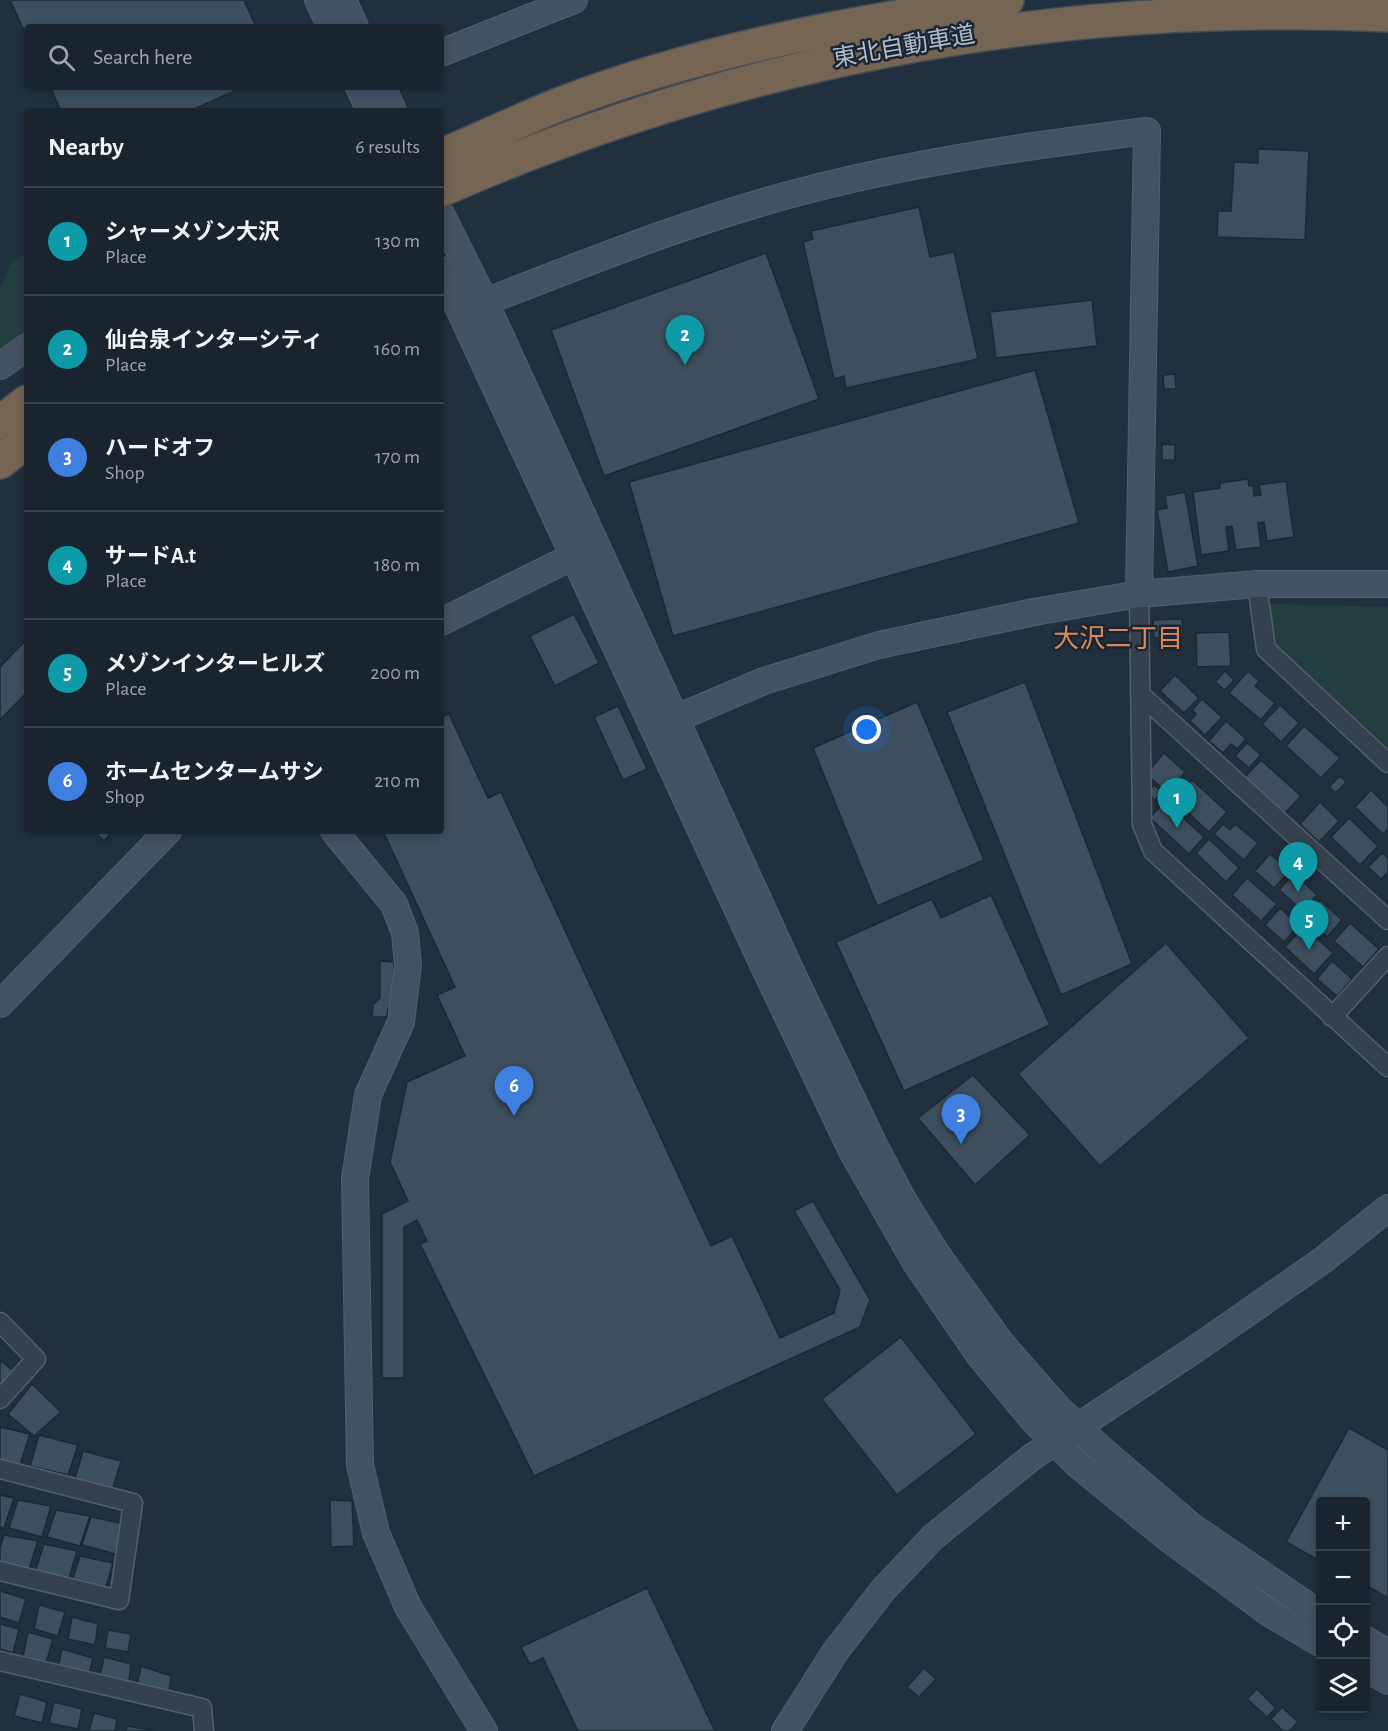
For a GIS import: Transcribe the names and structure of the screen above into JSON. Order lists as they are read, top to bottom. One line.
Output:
{"streets":{"highway":["東北自動車道"]},"districts":["大沢二丁目"],"page":{"search":"Search here","heading":["Nearby","6 results"],"list":[{"mark":"1","name":"シャーメゾン大沢","note":"Place","value":"130 m"},{"mark":"2","name":"仙台泉インターシティ","note":"Place","value":"160 m"},{"mark":"3","name":"ハードオフ","note":"Shop","value":"170 m"},{"mark":"4","name":"サードA.t","note":"Place","value":"180 m"},{"mark":"5","name":"メゾンインターヒルズ","note":"Place","value":"200 m"},{"mark":"6","name":"ホームセンタームサシ","note":"Shop","value":"210 m"}],"pins":["2","1","4","5","6","3"],"map_buttons":["+","−"]}}
